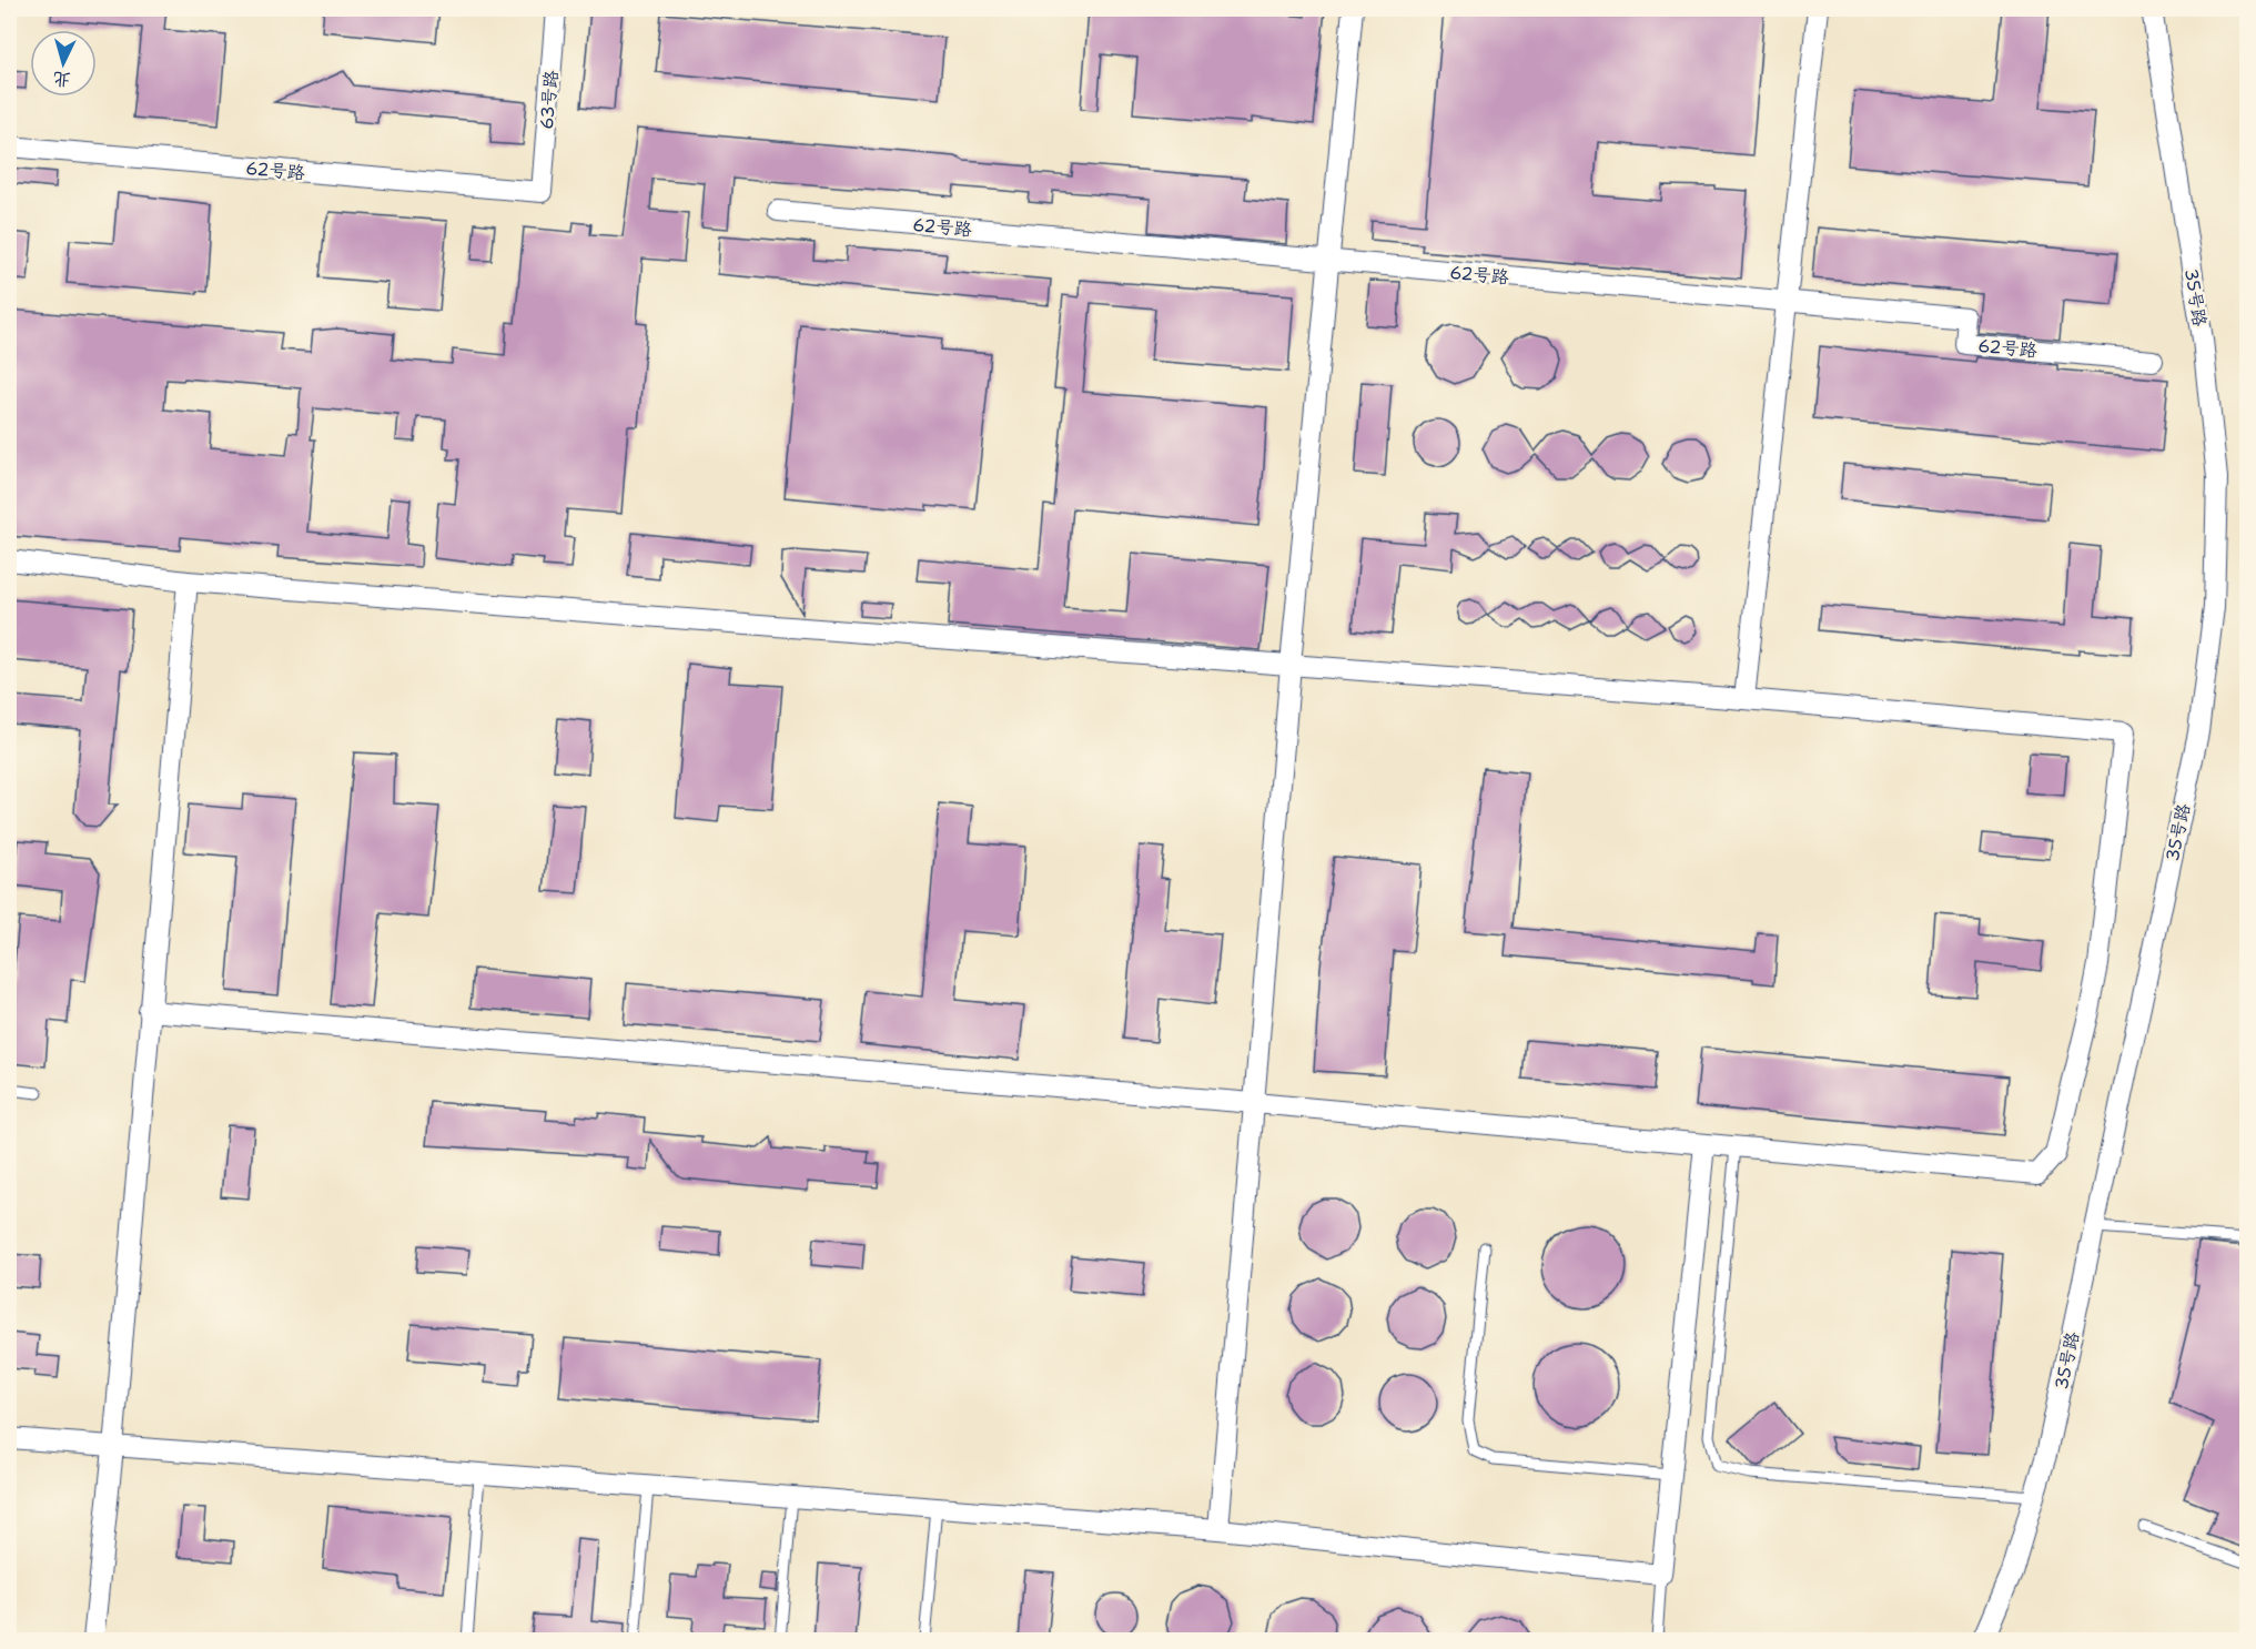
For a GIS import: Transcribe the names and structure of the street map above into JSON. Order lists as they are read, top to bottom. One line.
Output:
{"streets":{"street":["63号路","62号路","35号路"]},"crossings":[["63号路","62号路"]],"north":"bottom"}
